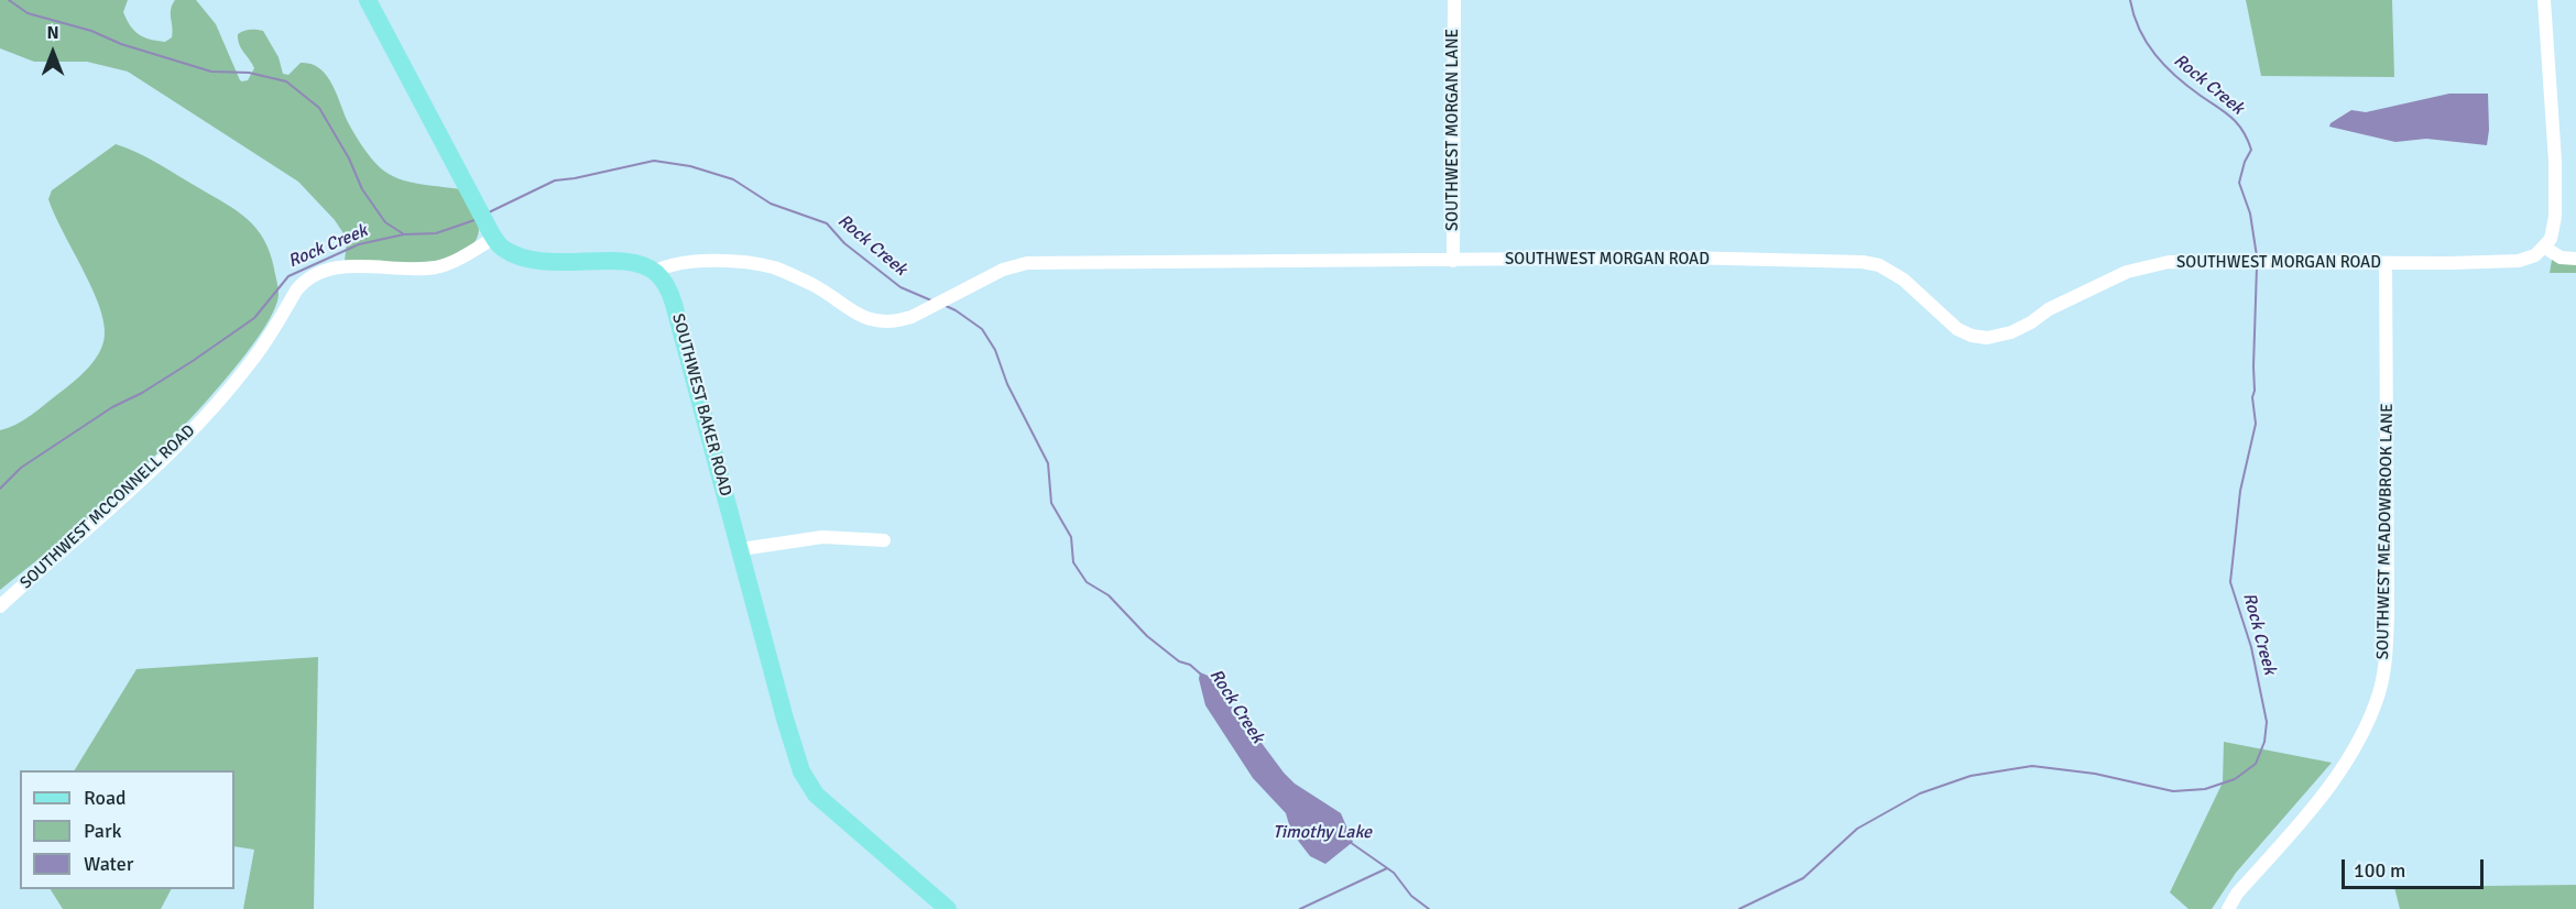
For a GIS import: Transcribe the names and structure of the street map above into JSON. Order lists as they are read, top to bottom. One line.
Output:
{"streets":{"main road":["SOUTHWEST BAKER ROAD"],"street":["SOUTHWEST MORGAN LANE","SOUTHWEST MORGAN ROAD","SOUTHWEST MCCONNELL ROAD","SOUTHWEST MEADOWBROOK LANE"]},"crossings":[["SOUTHWEST MORGAN LANE","SOUTHWEST MORGAN ROAD"],["SOUTHWEST MORGAN ROAD","SOUTHWEST BAKER ROAD"],["SOUTHWEST MORGAN ROAD","SOUTHWEST MEADOWBROOK LANE"]],"water":["Rock Creek","Timothy Lake"],"legend":["Road","Park","Water"],"scale_bar":"100 m","north":"top"}
